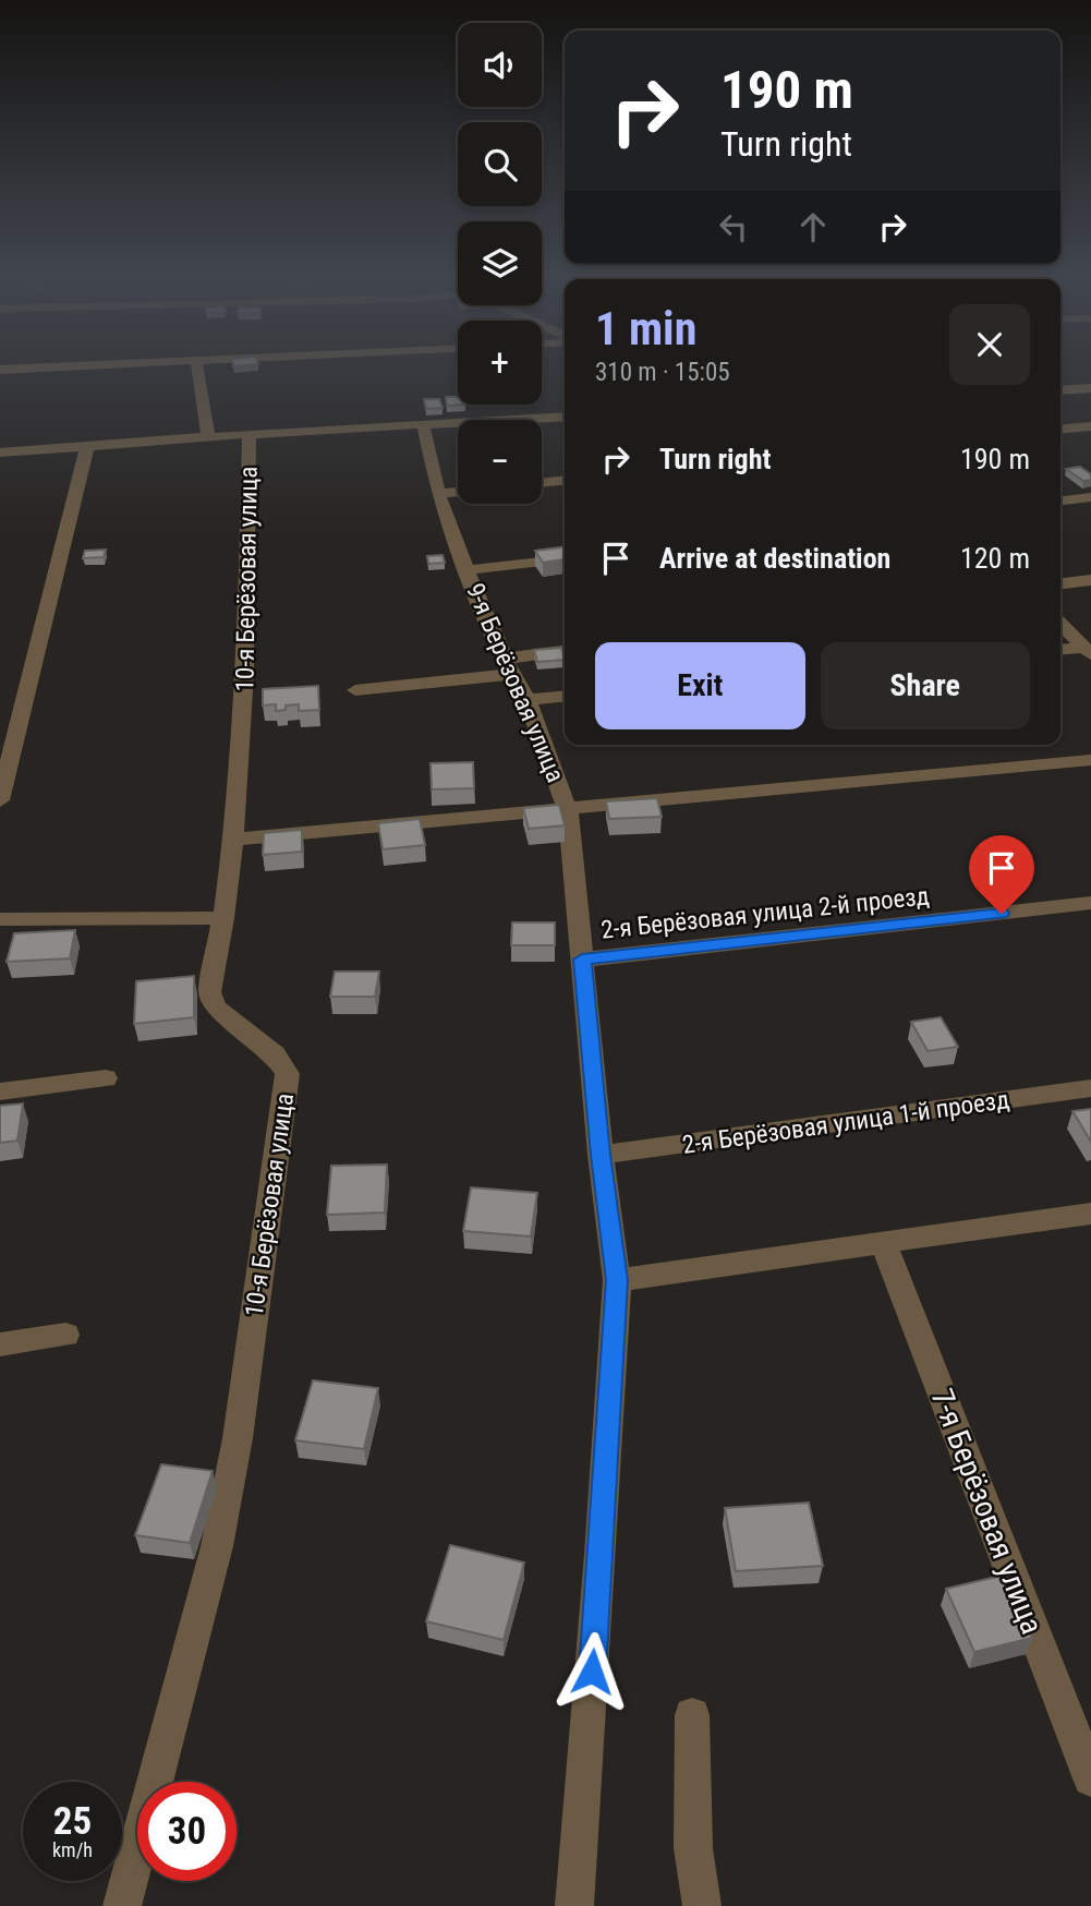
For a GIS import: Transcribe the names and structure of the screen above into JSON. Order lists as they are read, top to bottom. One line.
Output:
{"streets":{"street":["10-я Берёзовая улица","9-я Берёзовая улица","2-я Берёзовая улица 2-й проезд","2-я Берёзовая улица 1-й проезд","7-я Берёзовая улица"]},"crossings":[["9-я Берёзовая улица","2-я Берёзовая улица 2-й проезд"],["9-я Берёзовая улица","2-я Берёзовая улица 1-й проезд"]],"page":{"map_buttons":["+","−"],"turn":["190 m","Turn right"],"heading":["1 min","310 m · 15:05"],"list":[{"name":"Turn right","value":"190 m"},{"name":"Arrive at destination","value":"120 m"}],"buttons":["Exit","Share"],"speed":"25 km/h","limit":"30"}}
